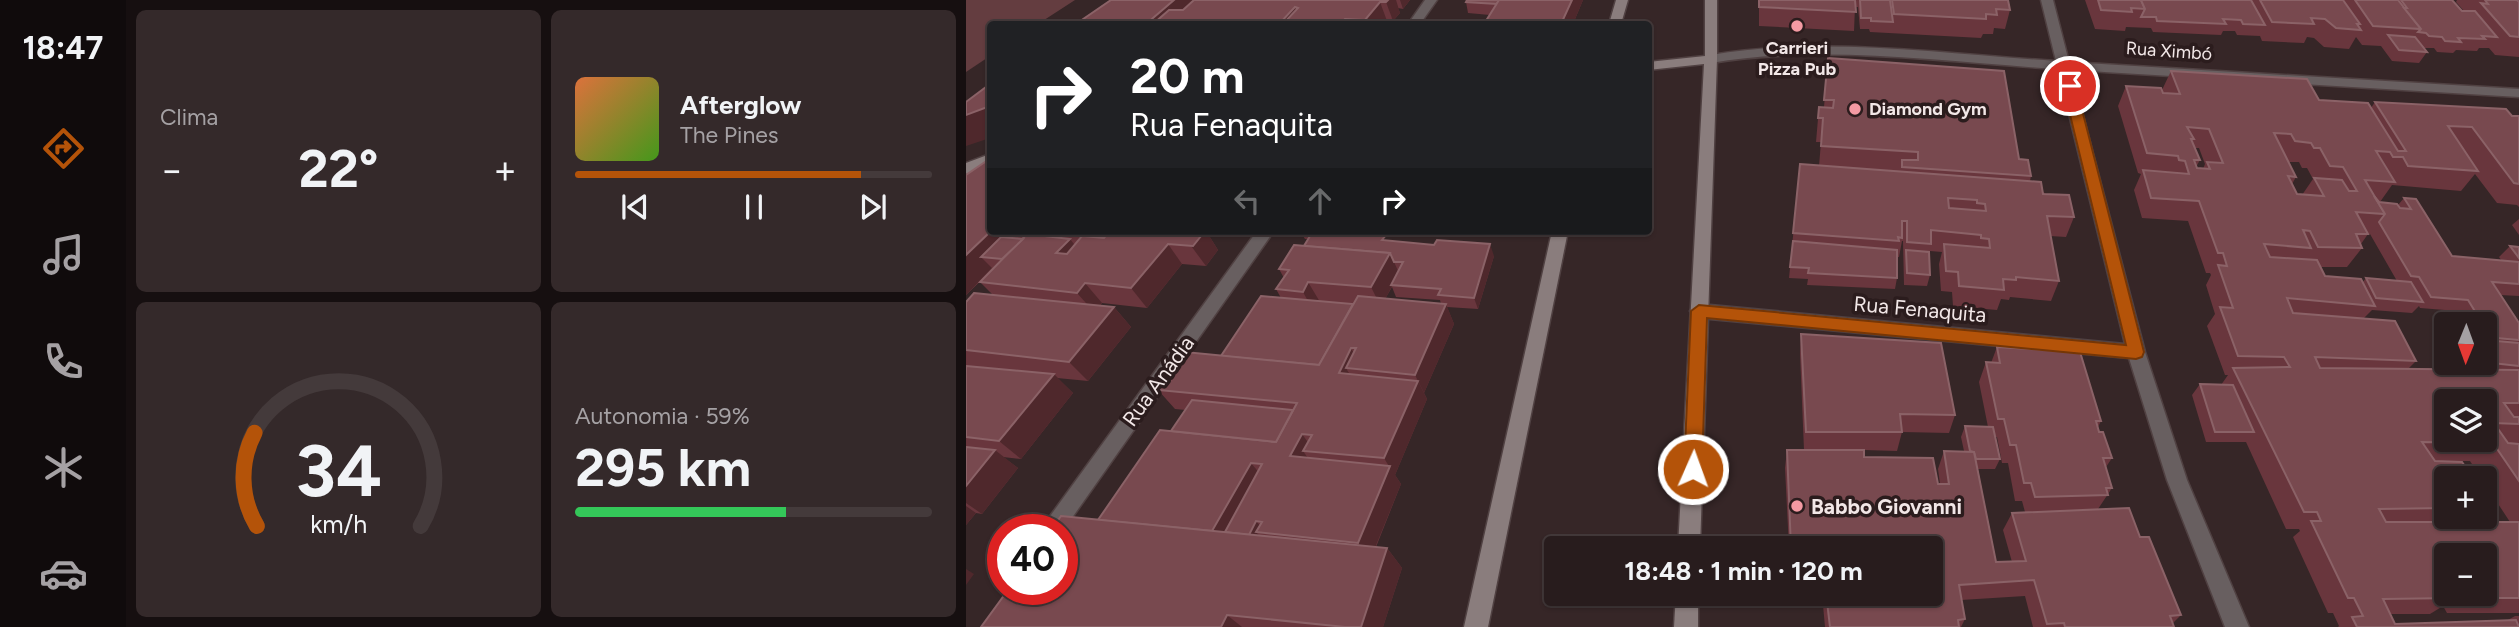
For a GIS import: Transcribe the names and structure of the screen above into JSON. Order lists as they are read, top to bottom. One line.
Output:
{"streets":{"street":["Rua Ximbó","Rua Fenaquita","Rua Anádia"]},"places":["Carrieri Pizza Pub","Diamond Gym","Babbo Giovanni"],"north":"bottom","page":{"tabs":"18:47","tile":["Clima",["Autonomia · 59%","295 km"]],"turn":["20 m","Rua Fenaquita"],"song":["Afterglow","The Pines"],"heat":["−","22°","+"],"map_buttons":["+","−"],"limit":"40","trip":"18:48 · 1 min · 120 m","gauge":["34","km/h"]}}
